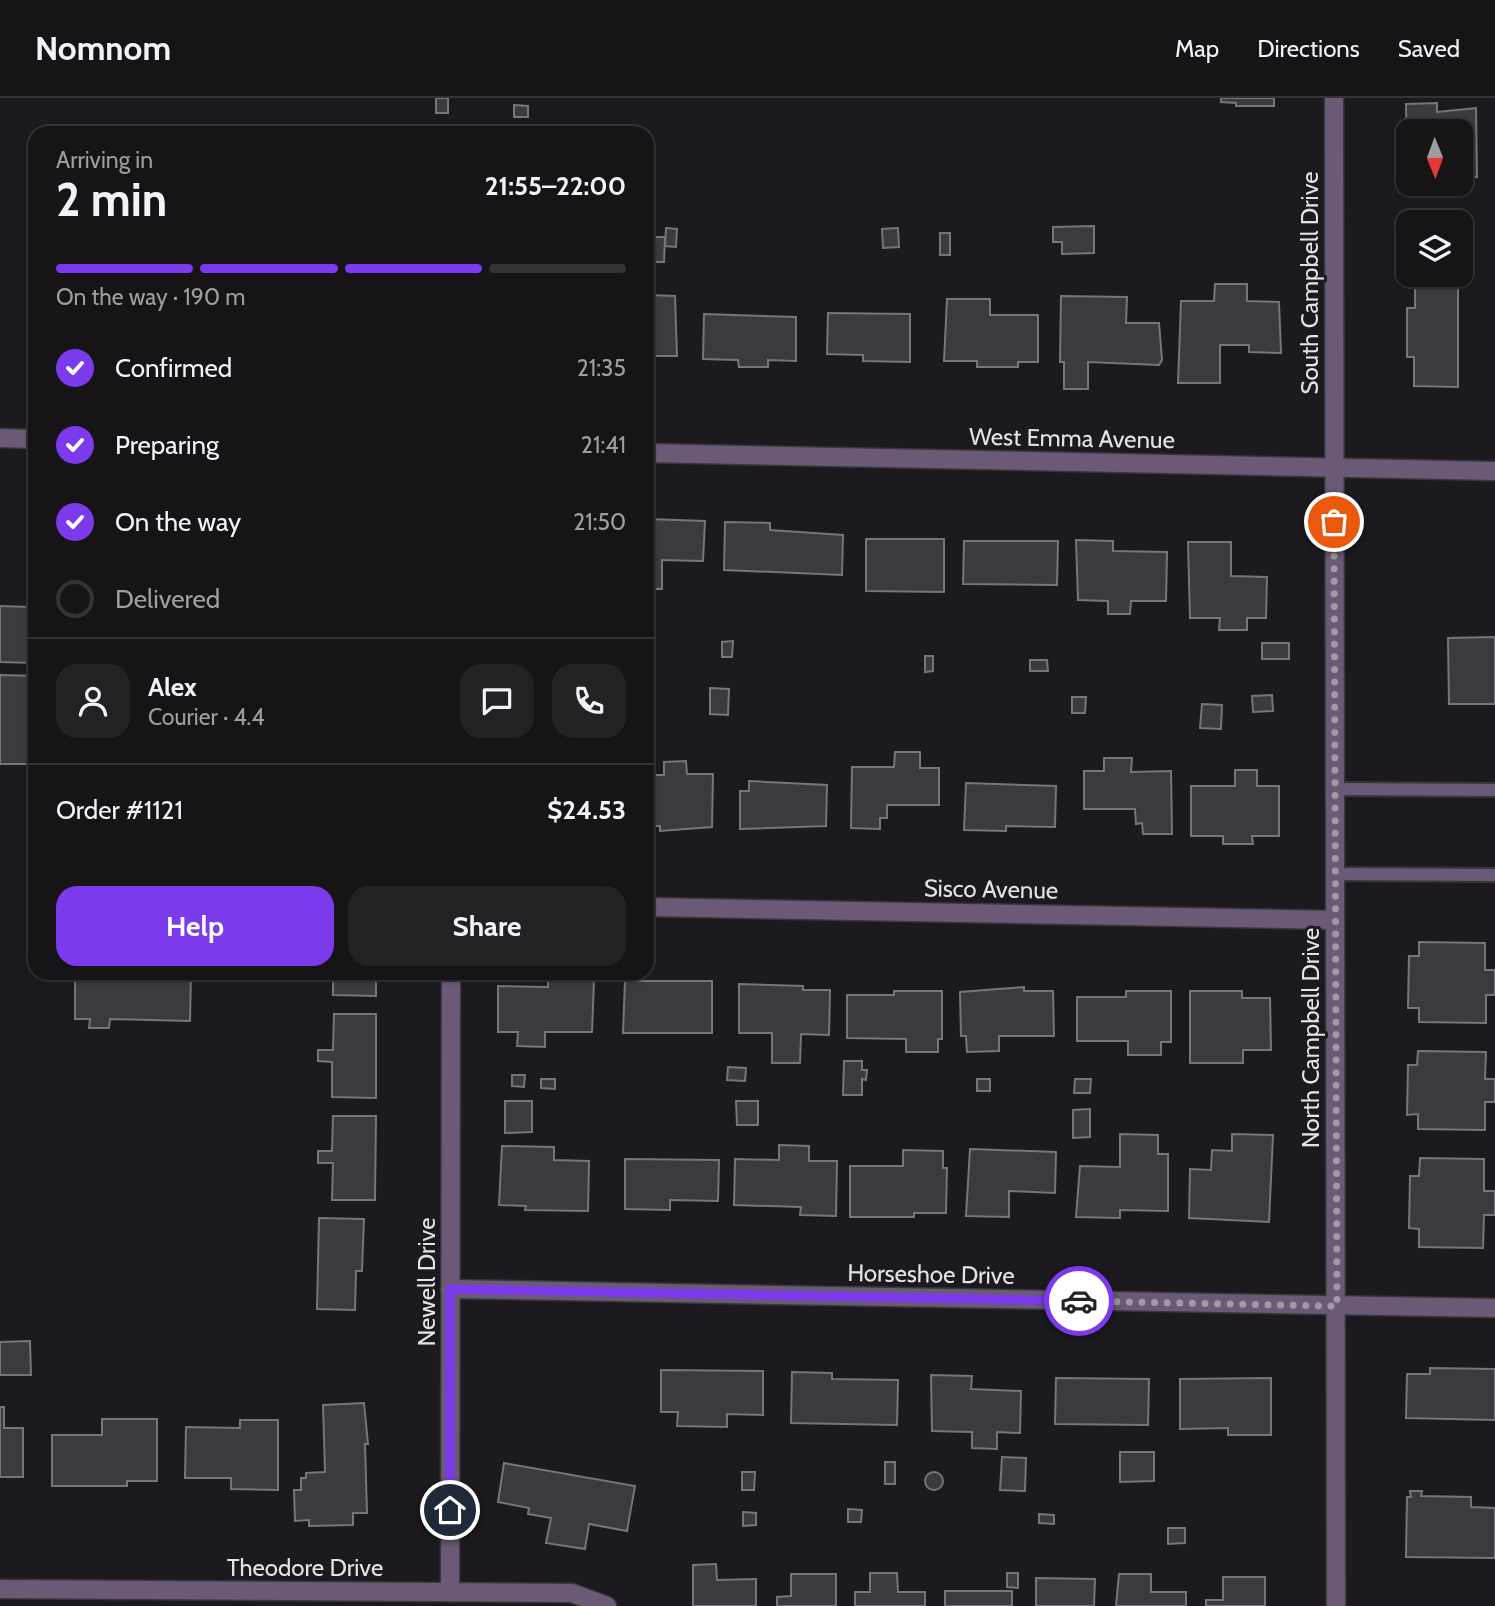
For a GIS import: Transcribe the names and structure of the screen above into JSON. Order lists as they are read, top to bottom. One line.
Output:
{"streets":{"street":["South Campbell Drive","West Emma Avenue","Sisco Avenue","North Campbell Drive","Horseshoe Drive","Newell Drive","Theodore Drive"]},"crossings":[["South Campbell Drive","West Emma Avenue"],["South Campbell Drive","North Campbell Drive"],["West Emma Avenue","North Campbell Drive"],["Sisco Avenue","North Campbell Drive"],["North Campbell Drive","Horseshoe Drive"],["Horseshoe Drive","Newell Drive"],["Newell Drive","Theodore Drive"]],"north":"bottom","page":{"header":"Nomnom","nav":["Map","Directions","Saved"],"heading":["2 min","Arriving in","21:55–22:00"],"panel":["Alex","Courier · 4.4","Order #1121","$24.53"],"bar":"On the way · 190 m","list":[["Confirmed","21:35"],["Preparing","21:41"],["On the way","21:50"],"Delivered"],"buttons":["Help","Share"]}}
